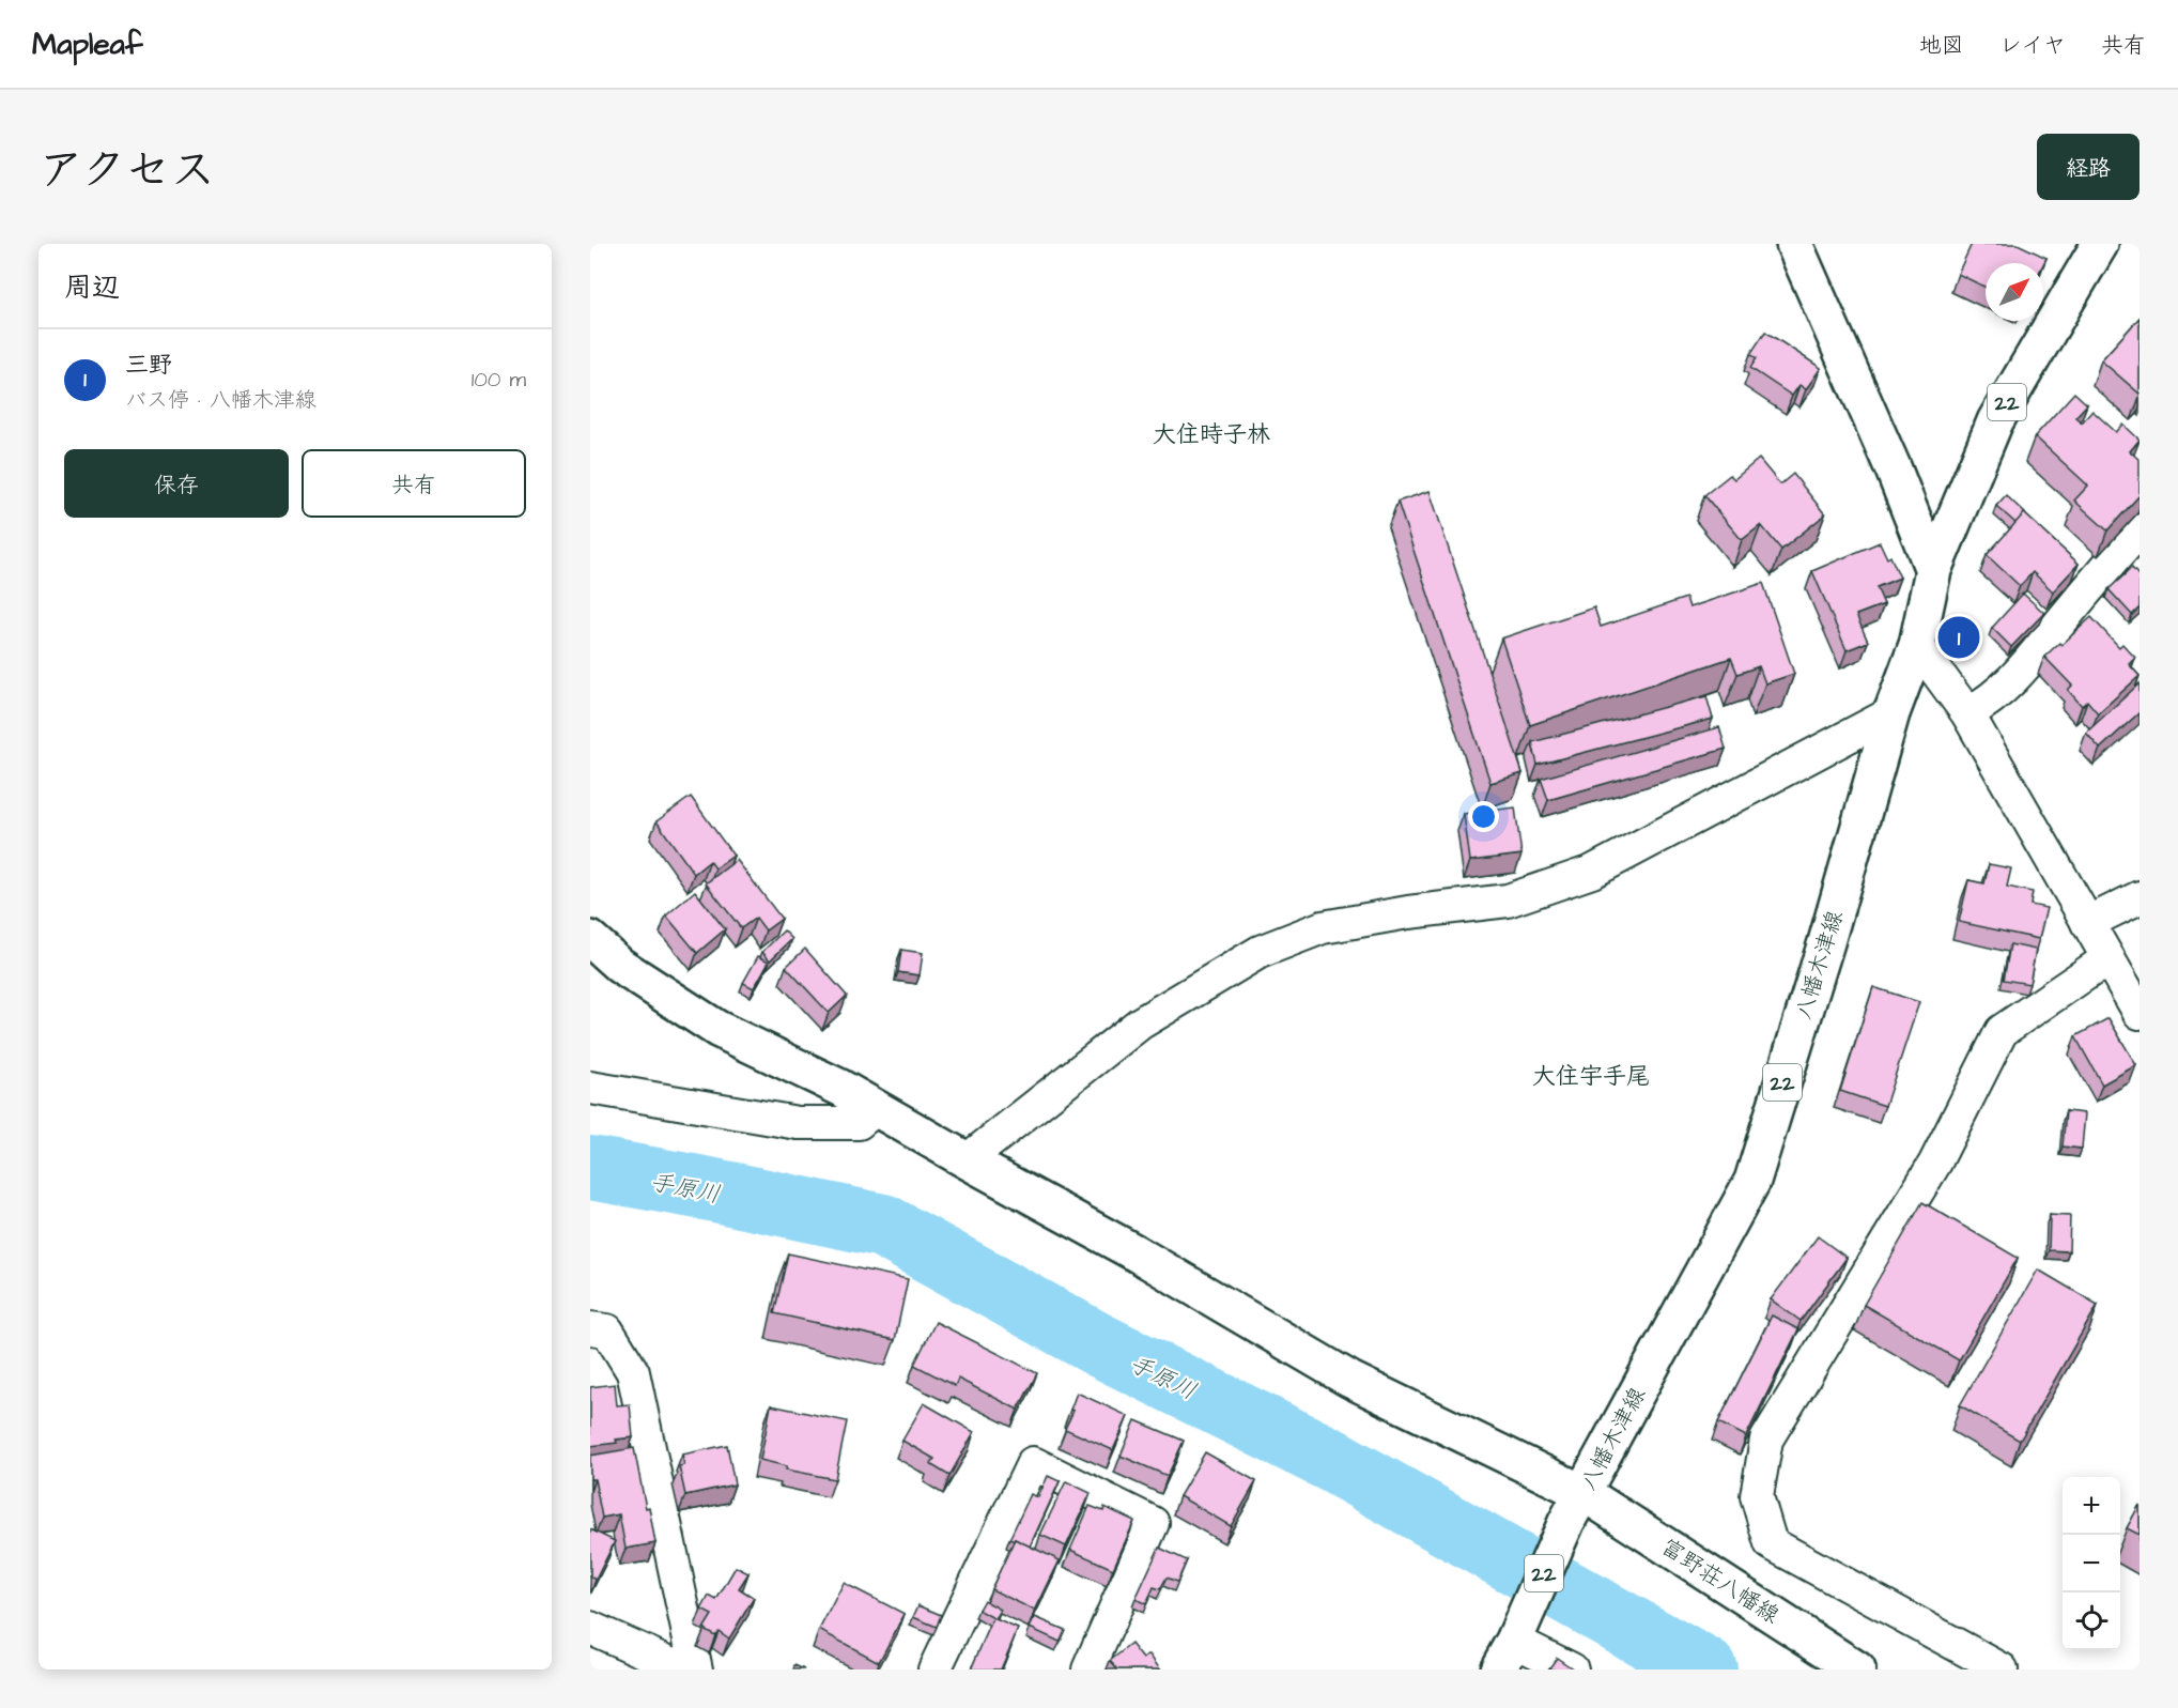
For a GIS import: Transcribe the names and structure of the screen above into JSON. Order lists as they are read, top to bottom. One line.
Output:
{"streets":{"main road":["22","八幡木津線","富野荘八幡線"]},"crossings":[["八幡木津線","富野荘八幡線"]],"districts":["大住時子林","大住宇手尾"],"water":["手原川"],"north":"top right","page":{"header":"Mapleaf","nav":["地図","レイヤ","共有"],"title":"アクセス","buttons":["経路",["保存","共有"]],"heading":"周辺","list":[{"mark":"1","name":"三野","note":"バス停 · 八幡木津線","value":"100 m"}],"pins":"1","map_buttons":["+","−"]}}
